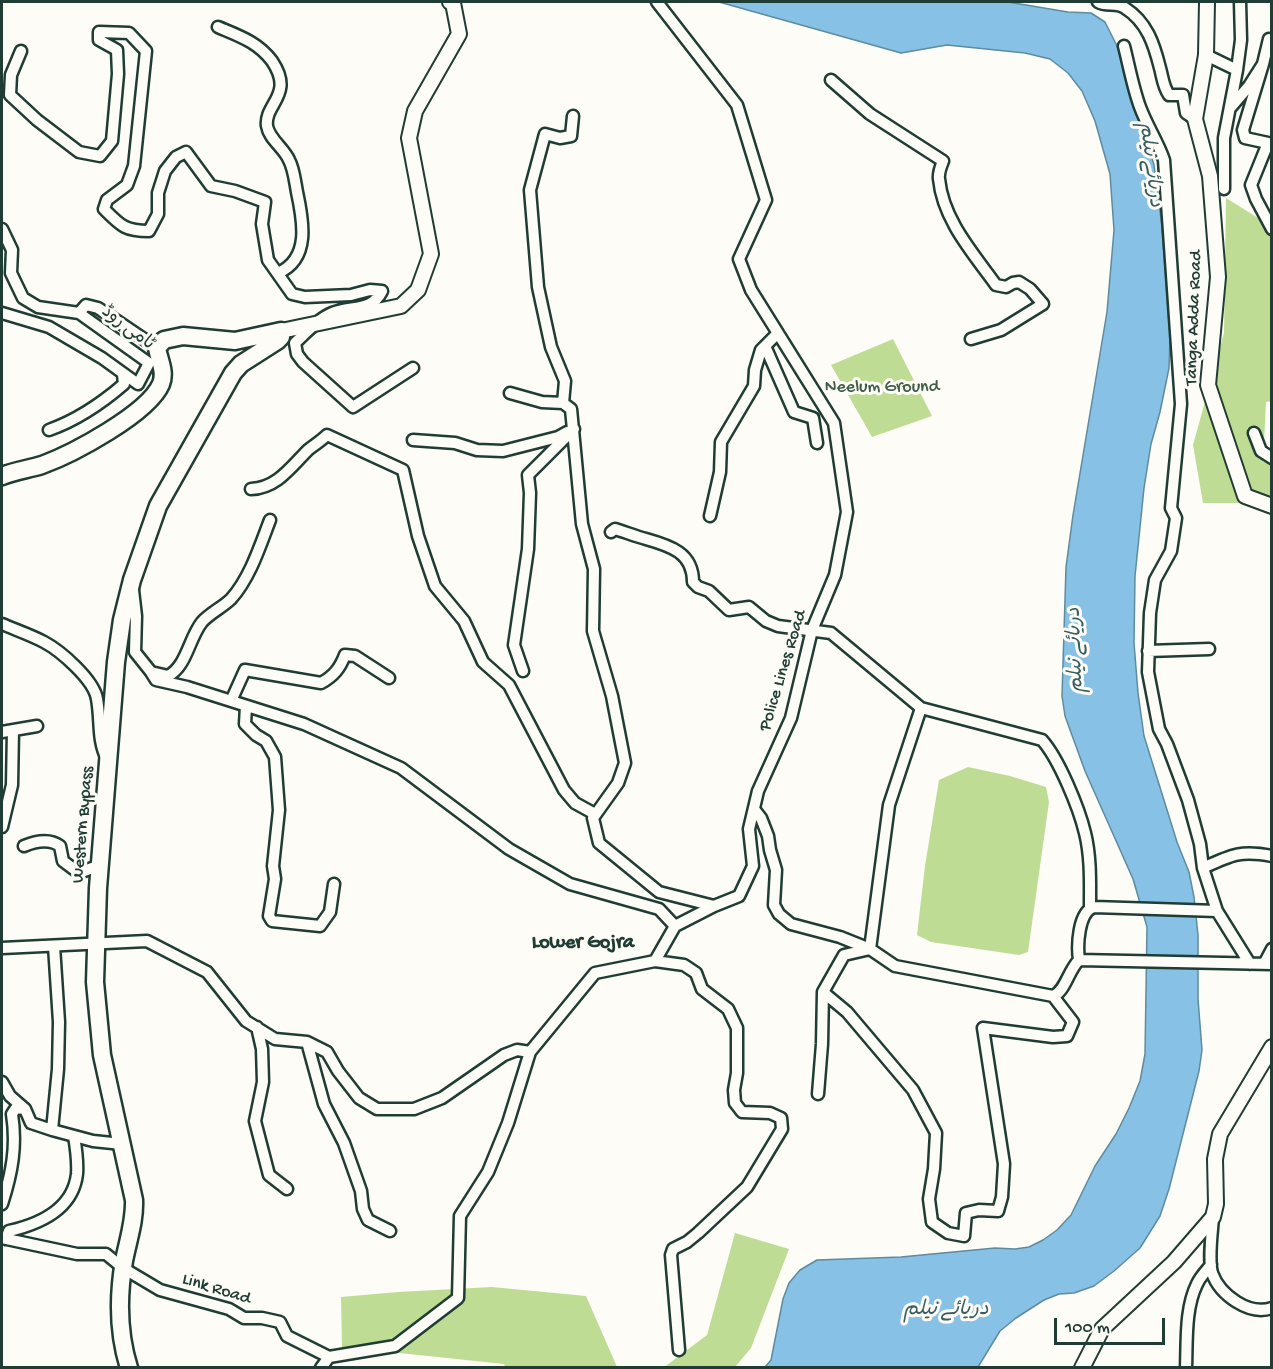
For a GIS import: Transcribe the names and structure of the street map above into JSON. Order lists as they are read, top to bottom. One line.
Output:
{"streets":{"highway":["Western Bypass"],"main road":["Tanga Adda Road"],"street":["ٹامی روڈ","Police Lines Road","Link Road"]},"crossings":[["Western Bypass","Link Road"]],"districts":["Lower Gojra"],"water":["دریائے نیلم"],"parks":["Neelum Ground"],"scale_bar":"100 m"}
